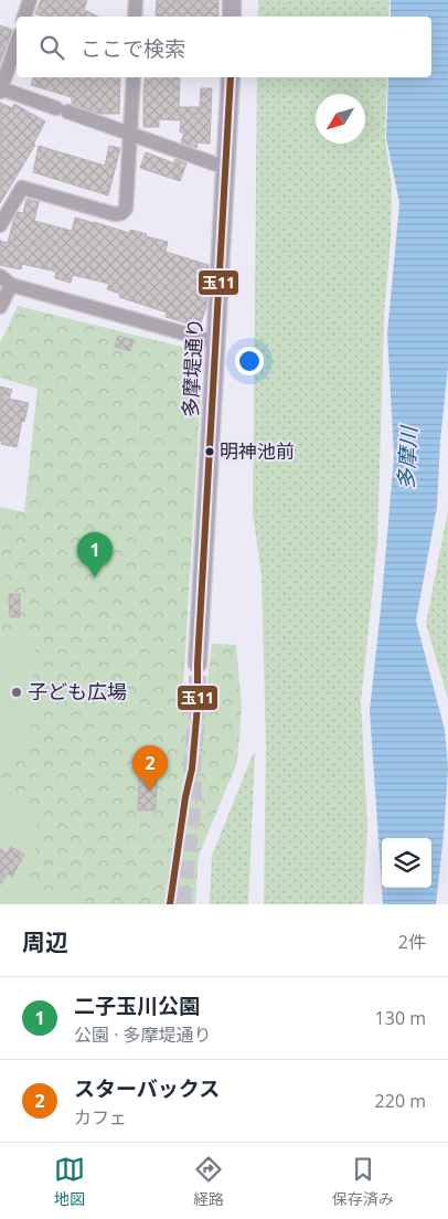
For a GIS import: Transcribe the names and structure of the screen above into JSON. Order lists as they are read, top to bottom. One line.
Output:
{"streets":{"main road":["多摩堤通り"]},"water":["多摩川"],"places":["明神池前","子ども広場"],"lines":["transit line 玉11"],"north":"bottom left","page":{"search":"ここで検索","pins":["1","2"],"heading":["周辺","2件"],"list":[{"mark":"1","name":"二子玉川公園","note":"公園 · 多摩堤通り","value":"130 m"},{"mark":"2","name":"スターバックス","note":"カフェ","value":"220 m"}],"nav":["地図","経路","保存済み"]}}
